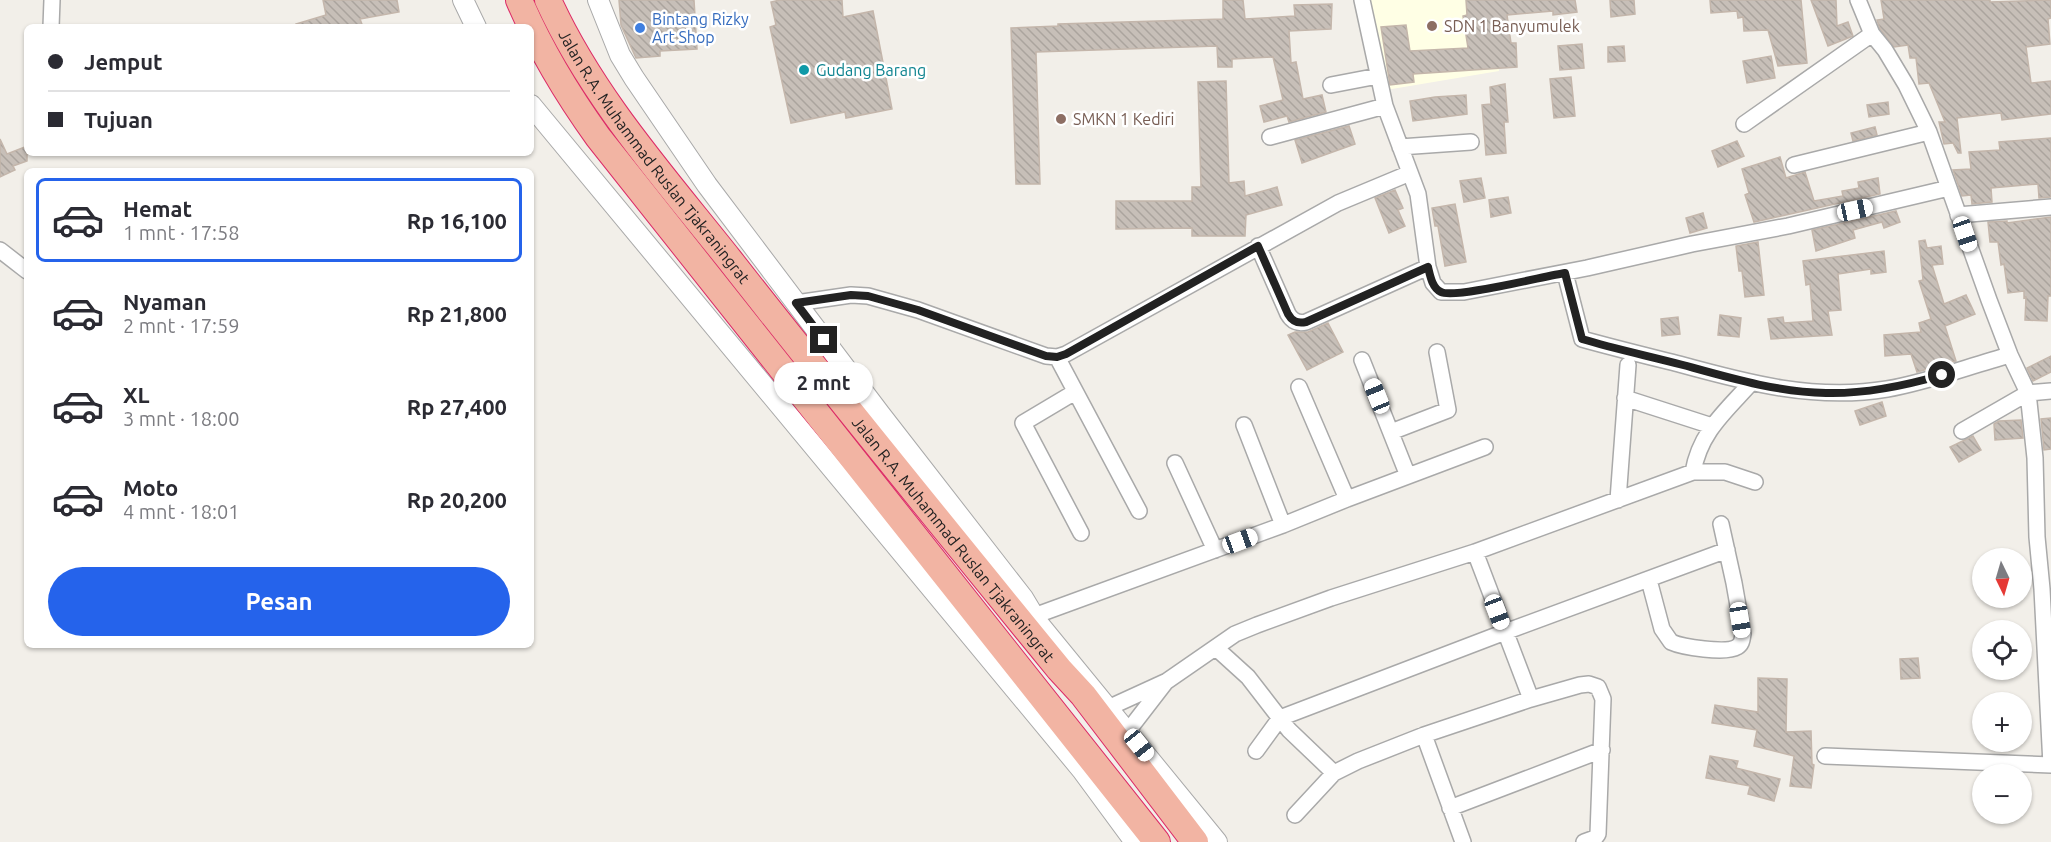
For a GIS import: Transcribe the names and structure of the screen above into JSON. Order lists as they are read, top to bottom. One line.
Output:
{"streets":{"highway":["Jalan R.A. Muhammad Ruslan Tjakraningrat"]},"places":["SDN 1 Banyumulek","Bintang Rizky Art Shop","Gudang Barang","SMKN 1 Kediri"],"north":"bottom","page":{"banner":["Jemput","Tujuan"],"list":[{"name":"Hemat","note":"1 mnt · 17:58","value":"Rp 16,100"},{"name":"Nyaman","note":"2 mnt · 17:59","value":"Rp 21,800"},{"name":"XL","note":"3 mnt · 18:00","value":"Rp 27,400"},{"name":"Moto","note":"4 mnt · 18:01","value":"Rp 20,200"}],"bubble":"2 mnt","map_buttons":["+","−"],"buttons":"Pesan"}}
